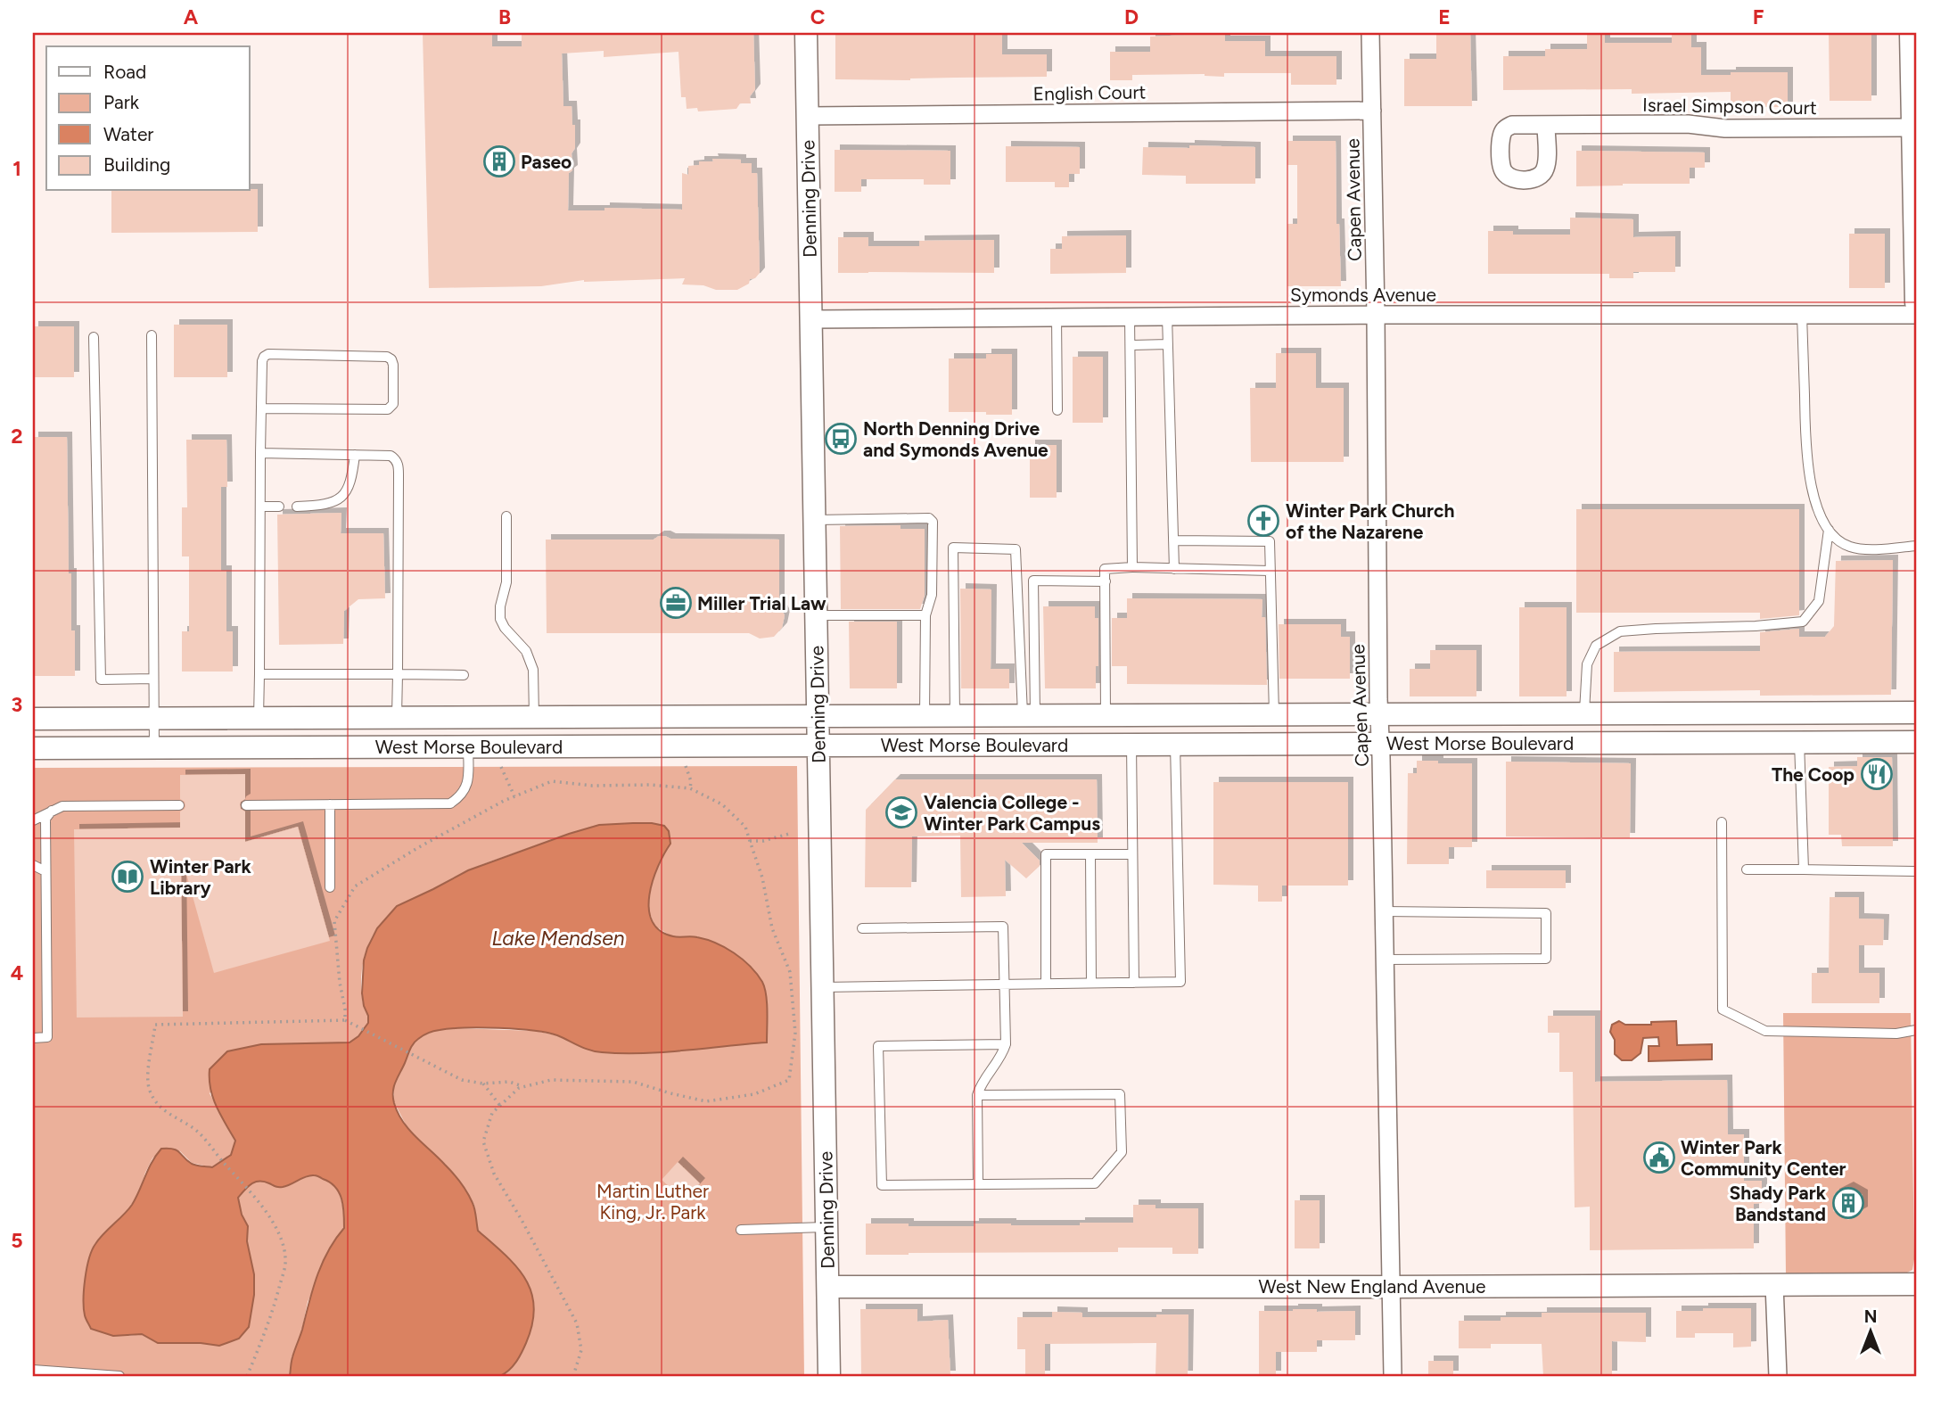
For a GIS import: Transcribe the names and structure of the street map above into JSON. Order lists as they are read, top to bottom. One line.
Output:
{"streets":{"street":["English Court","Israel Simpson Court","Denning Drive","Capen Avenue","Symonds Avenue","West Morse Boulevard","West New England Avenue"]},"crossings":[["English Court","Denning Drive"],["English Court","Capen Avenue"],["Denning Drive","Symonds Avenue"],["Denning Drive","West Morse Boulevard"],["Denning Drive","West New England Avenue"],["Capen Avenue","Symonds Avenue"],["Capen Avenue","West Morse Boulevard"],["Capen Avenue","West New England Avenue"]],"water":["Lake Mendsen"],"parks":["Martin Luther King, Jr. Park"],"places":{"building":["Paseo","Shady Park Bandstand"],"bus stop":["North Denning Drive and Symonds Avenue"],"church":["Winter Park Church of the Nazarene"],"office":["Miller Trial Law"],"restaurant":["The Coop"],"school or university":["Valencia College - Winter Park Campus"],"library":["Winter Park Library"],"public building":["Winter Park Community Center"]},"legend":["Road","Park","Water","Building"],"north":"top","grid":{"columns":["A","B","C","D","E","F"],"rows":["1","2","3","4","5"]}}
